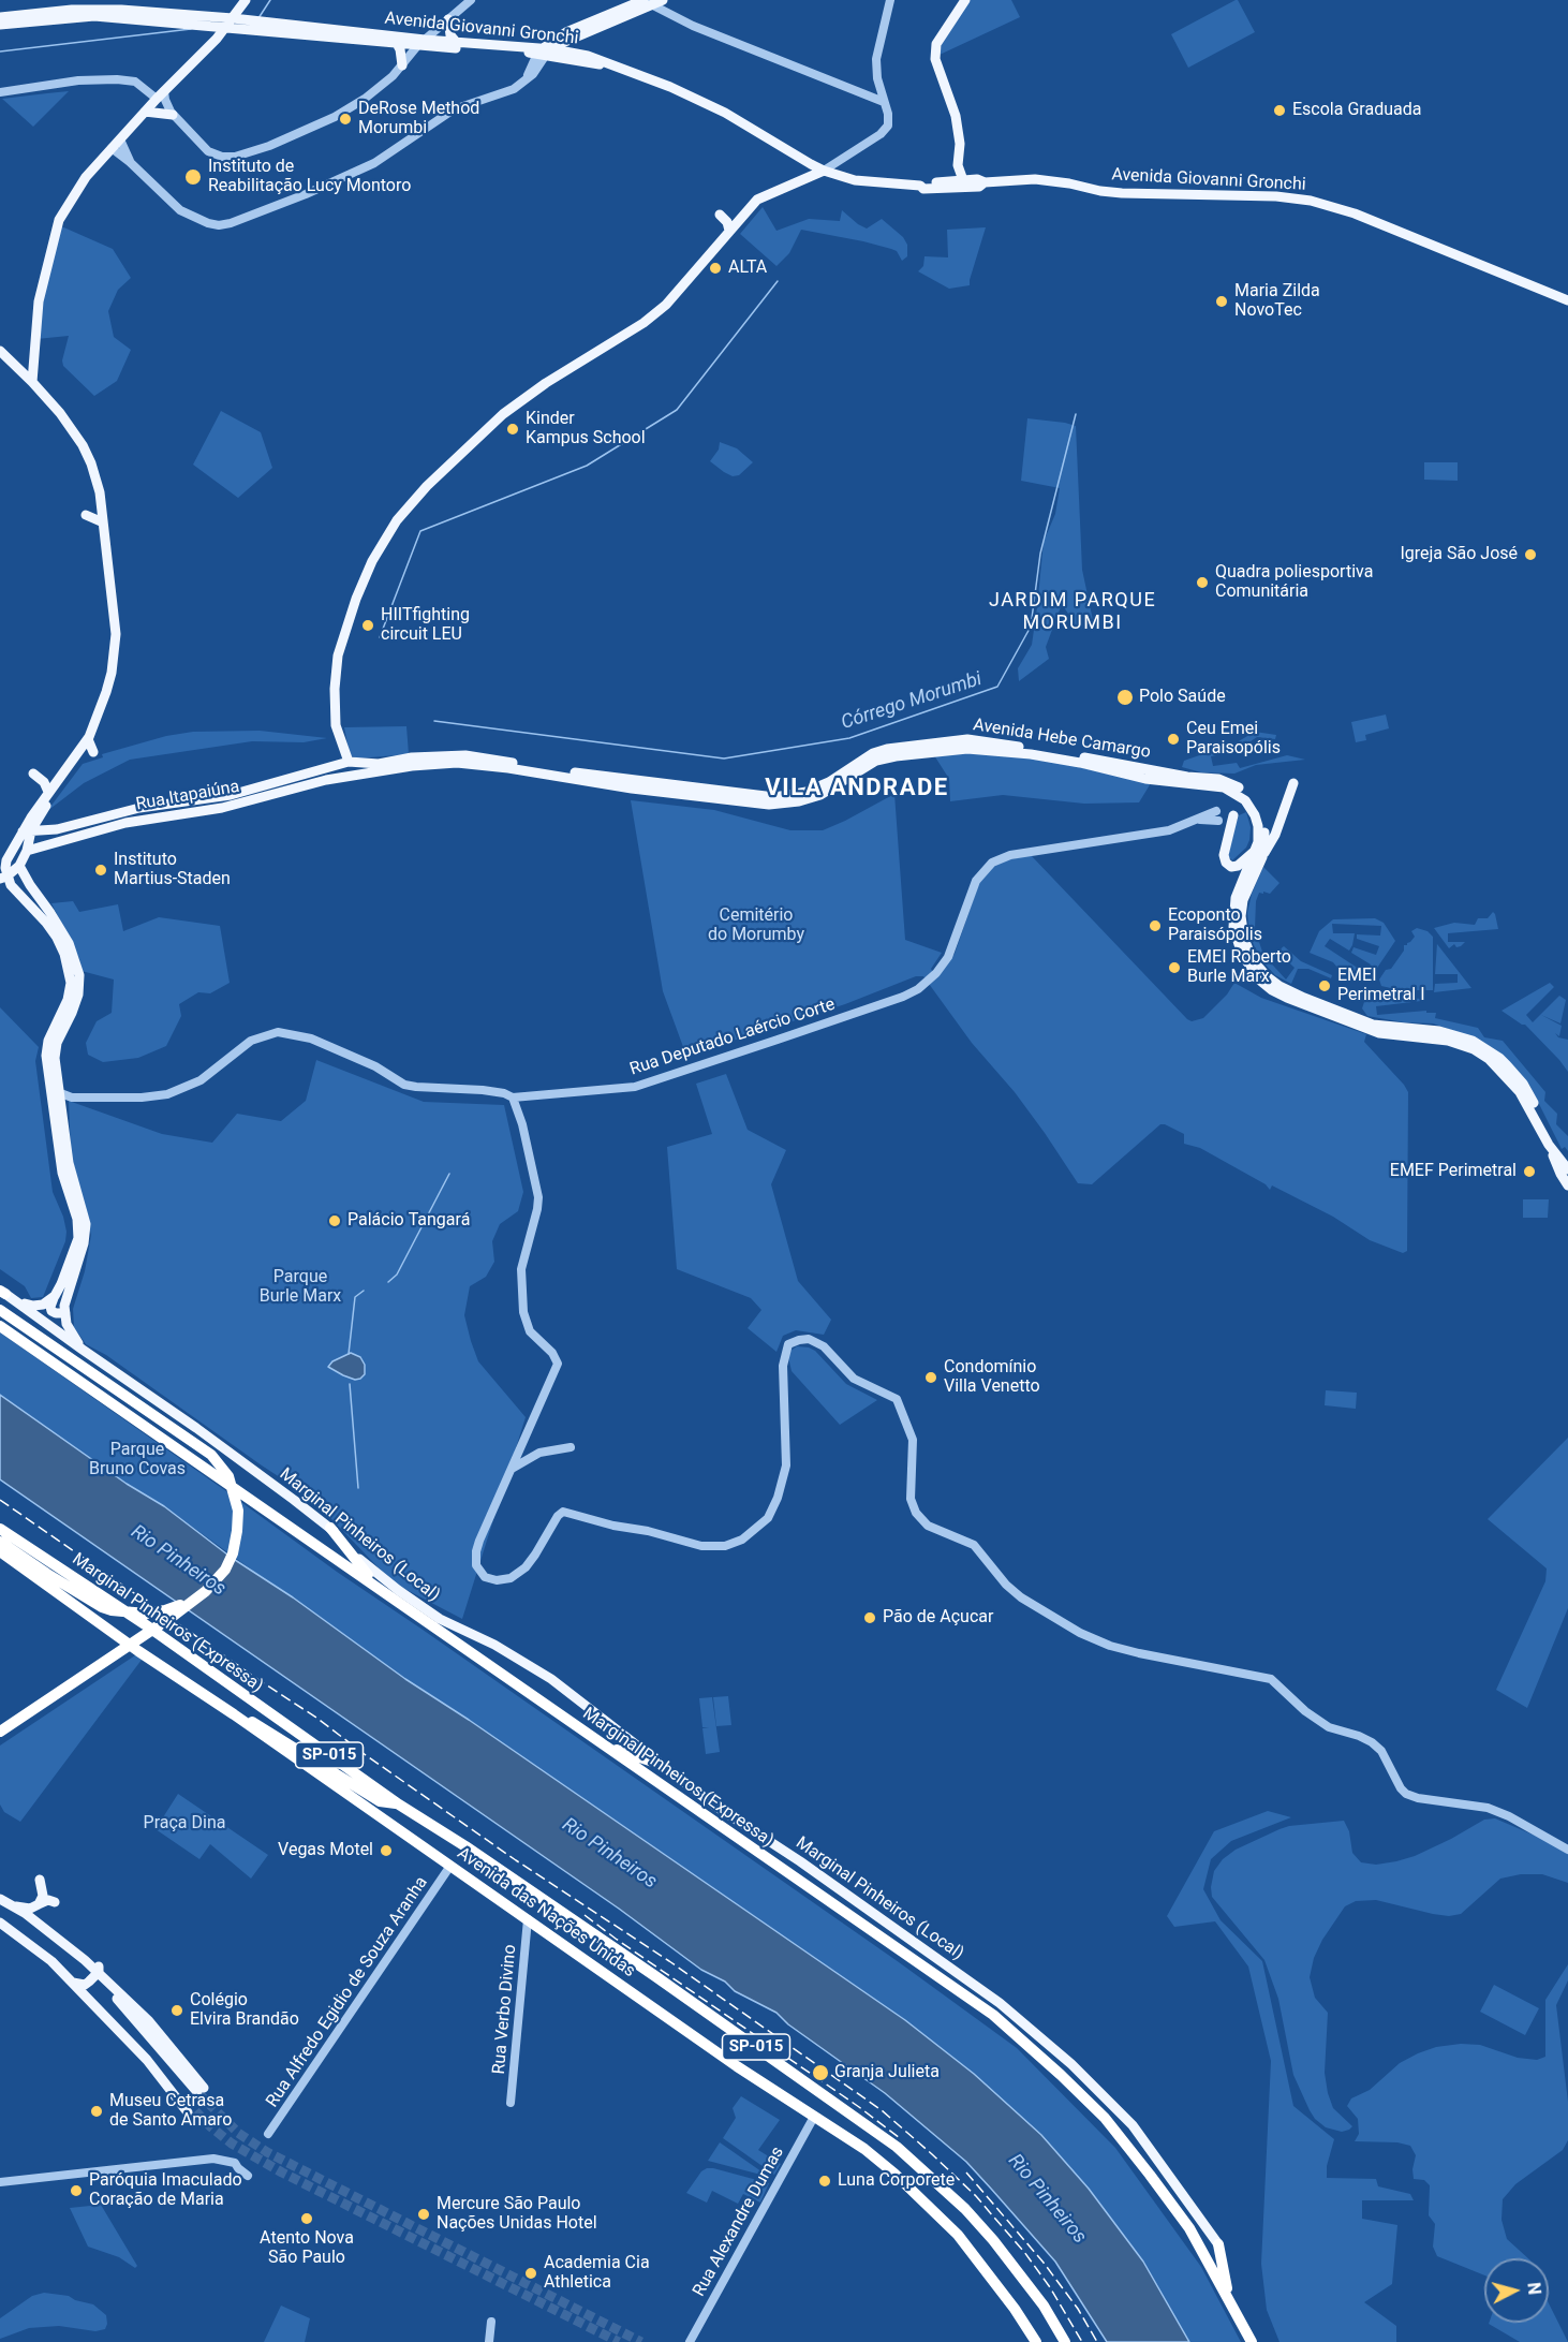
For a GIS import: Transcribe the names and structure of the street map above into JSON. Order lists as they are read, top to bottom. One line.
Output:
{"streets":{"highway":["Marginal Pinheiros (Expressa)","SP-015","Avenida das Nações Unidas"],"main road":["Avenida Giovanni Gronchi","Avenida Hebe Camargo","Rua Itapaiúna","Marginal Pinheiros (Local)"],"street":["Rua Deputado Laércio Corte","Rua Alfredo Egidio de Souza Aranha","Rua Verbo Divino","Rua Alexandre Dumas"]},"crossings":[["Avenida Hebe Camargo","Rua Itapaiúna"],["Avenida das Nações Unidas","Rua Alfredo Egidio de Souza Aranha"],["Avenida das Nações Unidas","Rua Verbo Divino"],["Avenida das Nações Unidas","Rua Alexandre Dumas"]],"districts":["JARDIM PARQUE MORUMBI","VILA ANDRADE"],"water":["Córrego Morumbi","Rio Pinheiros"],"parks":["Cemitério do Morumby","Parque Burle Marx","Parque Bruno Covas","Praça Dina"],"places":["Escola Graduada","DeRose Method Morumbi","Instituto de Reabilitação Lucy Montoro","ALTA","Maria Zilda NovoTec","Kinder Kampus School","Igreja São José","Quadra poliesportiva Comunitária","HIITfighting circuit LEU","Polo Saúde","Ceu Emei Paraisopólis","Instituto Martius-Staden","Ecoponto Paraisópolis","EMEI Roberto Burle Marx","EMEI Perimetral I","EMEF Perimetral","Palácio Tangará","Condomínio Villa Venetto","Pão de Açucar","Vegas Motel","Colégio Elvira Brandão","Granja Julieta","Museu Cetrasa de Santo Amaro","Luna Corporete","Paróquia Imaculado Coração de Maria","Mercure São Paulo Nações Unidas Hotel","Atento Nova São Paulo","Academia Cia Athletica"],"north":"right"}
